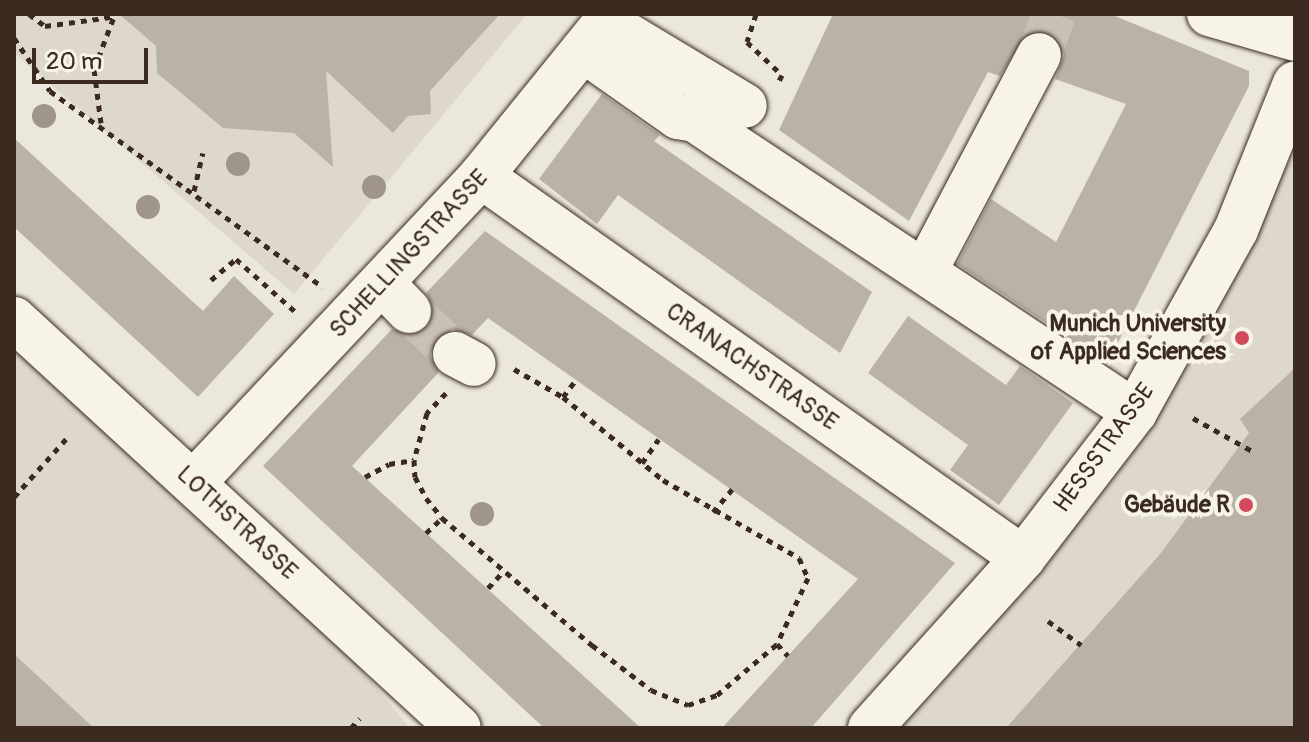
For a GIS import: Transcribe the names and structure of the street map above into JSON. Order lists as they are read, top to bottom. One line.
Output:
{"streets":{"street":["SCHELLINGSTRASSE","CRANACHSTRASSE","HESSSTRASSE","LOTHSTRASSE"]},"crossings":[["SCHELLINGSTRASSE","CRANACHSTRASSE"],["SCHELLINGSTRASSE","LOTHSTRASSE"],["CRANACHSTRASSE","HESSSTRASSE"]],"places":["Munich University of Applied Sciences","Gebäude R"],"scale_bar":"20 m"}
